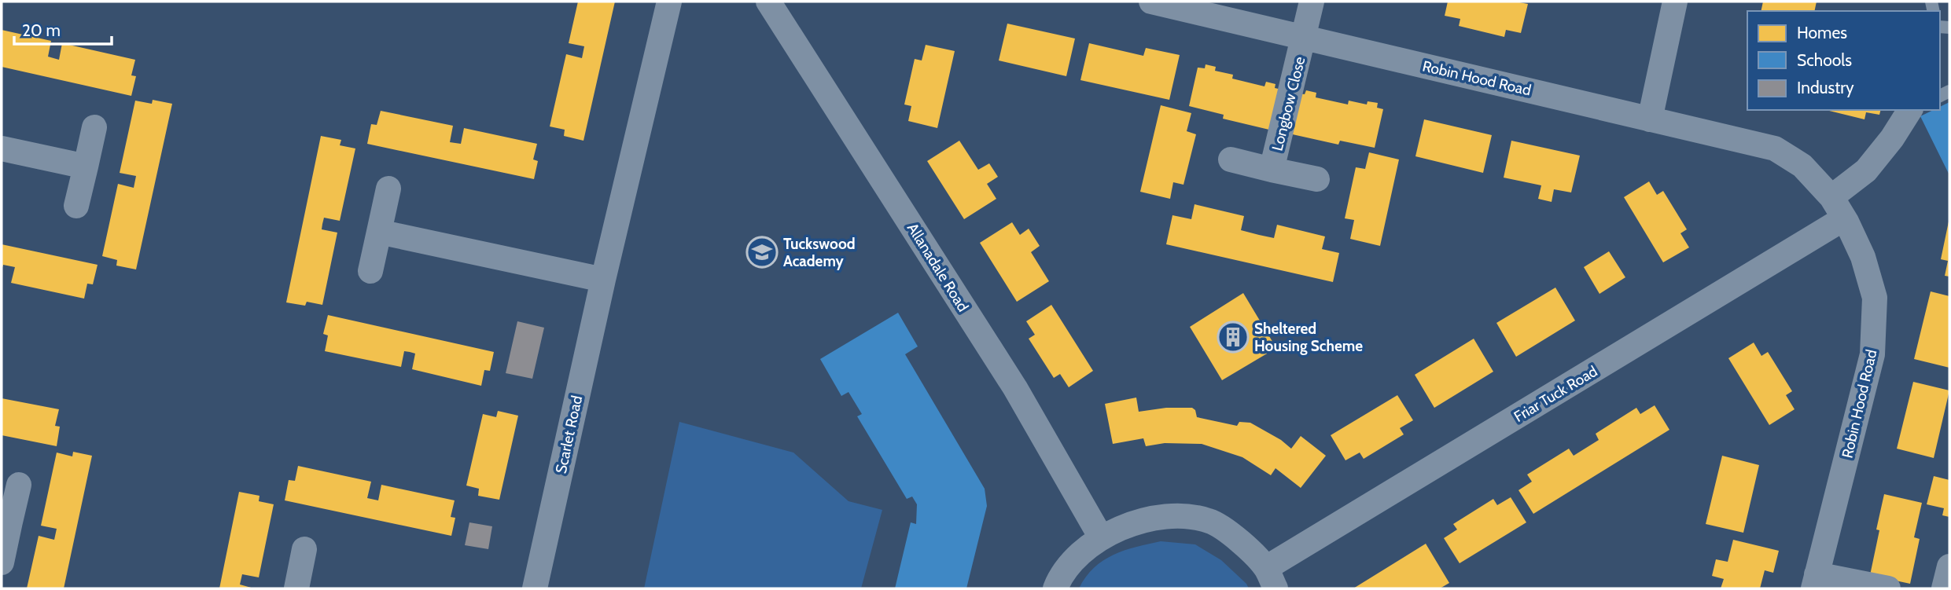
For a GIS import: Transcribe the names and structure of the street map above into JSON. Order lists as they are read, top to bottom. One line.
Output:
{"streets":{"street":["Robin Hood Road","Longbow Close","Allanadale Road","Friar Tuck Road","Scarlet Road"]},"crossings":[["Robin Hood Road","Longbow Close"],["Robin Hood Road","Friar Tuck Road"]],"places":{"school or university":["Tuckswood Academy"],"building":["Sheltered Housing Scheme"]},"legend":["Homes","Schools","Industry"],"scale_bar":"20 m"}
